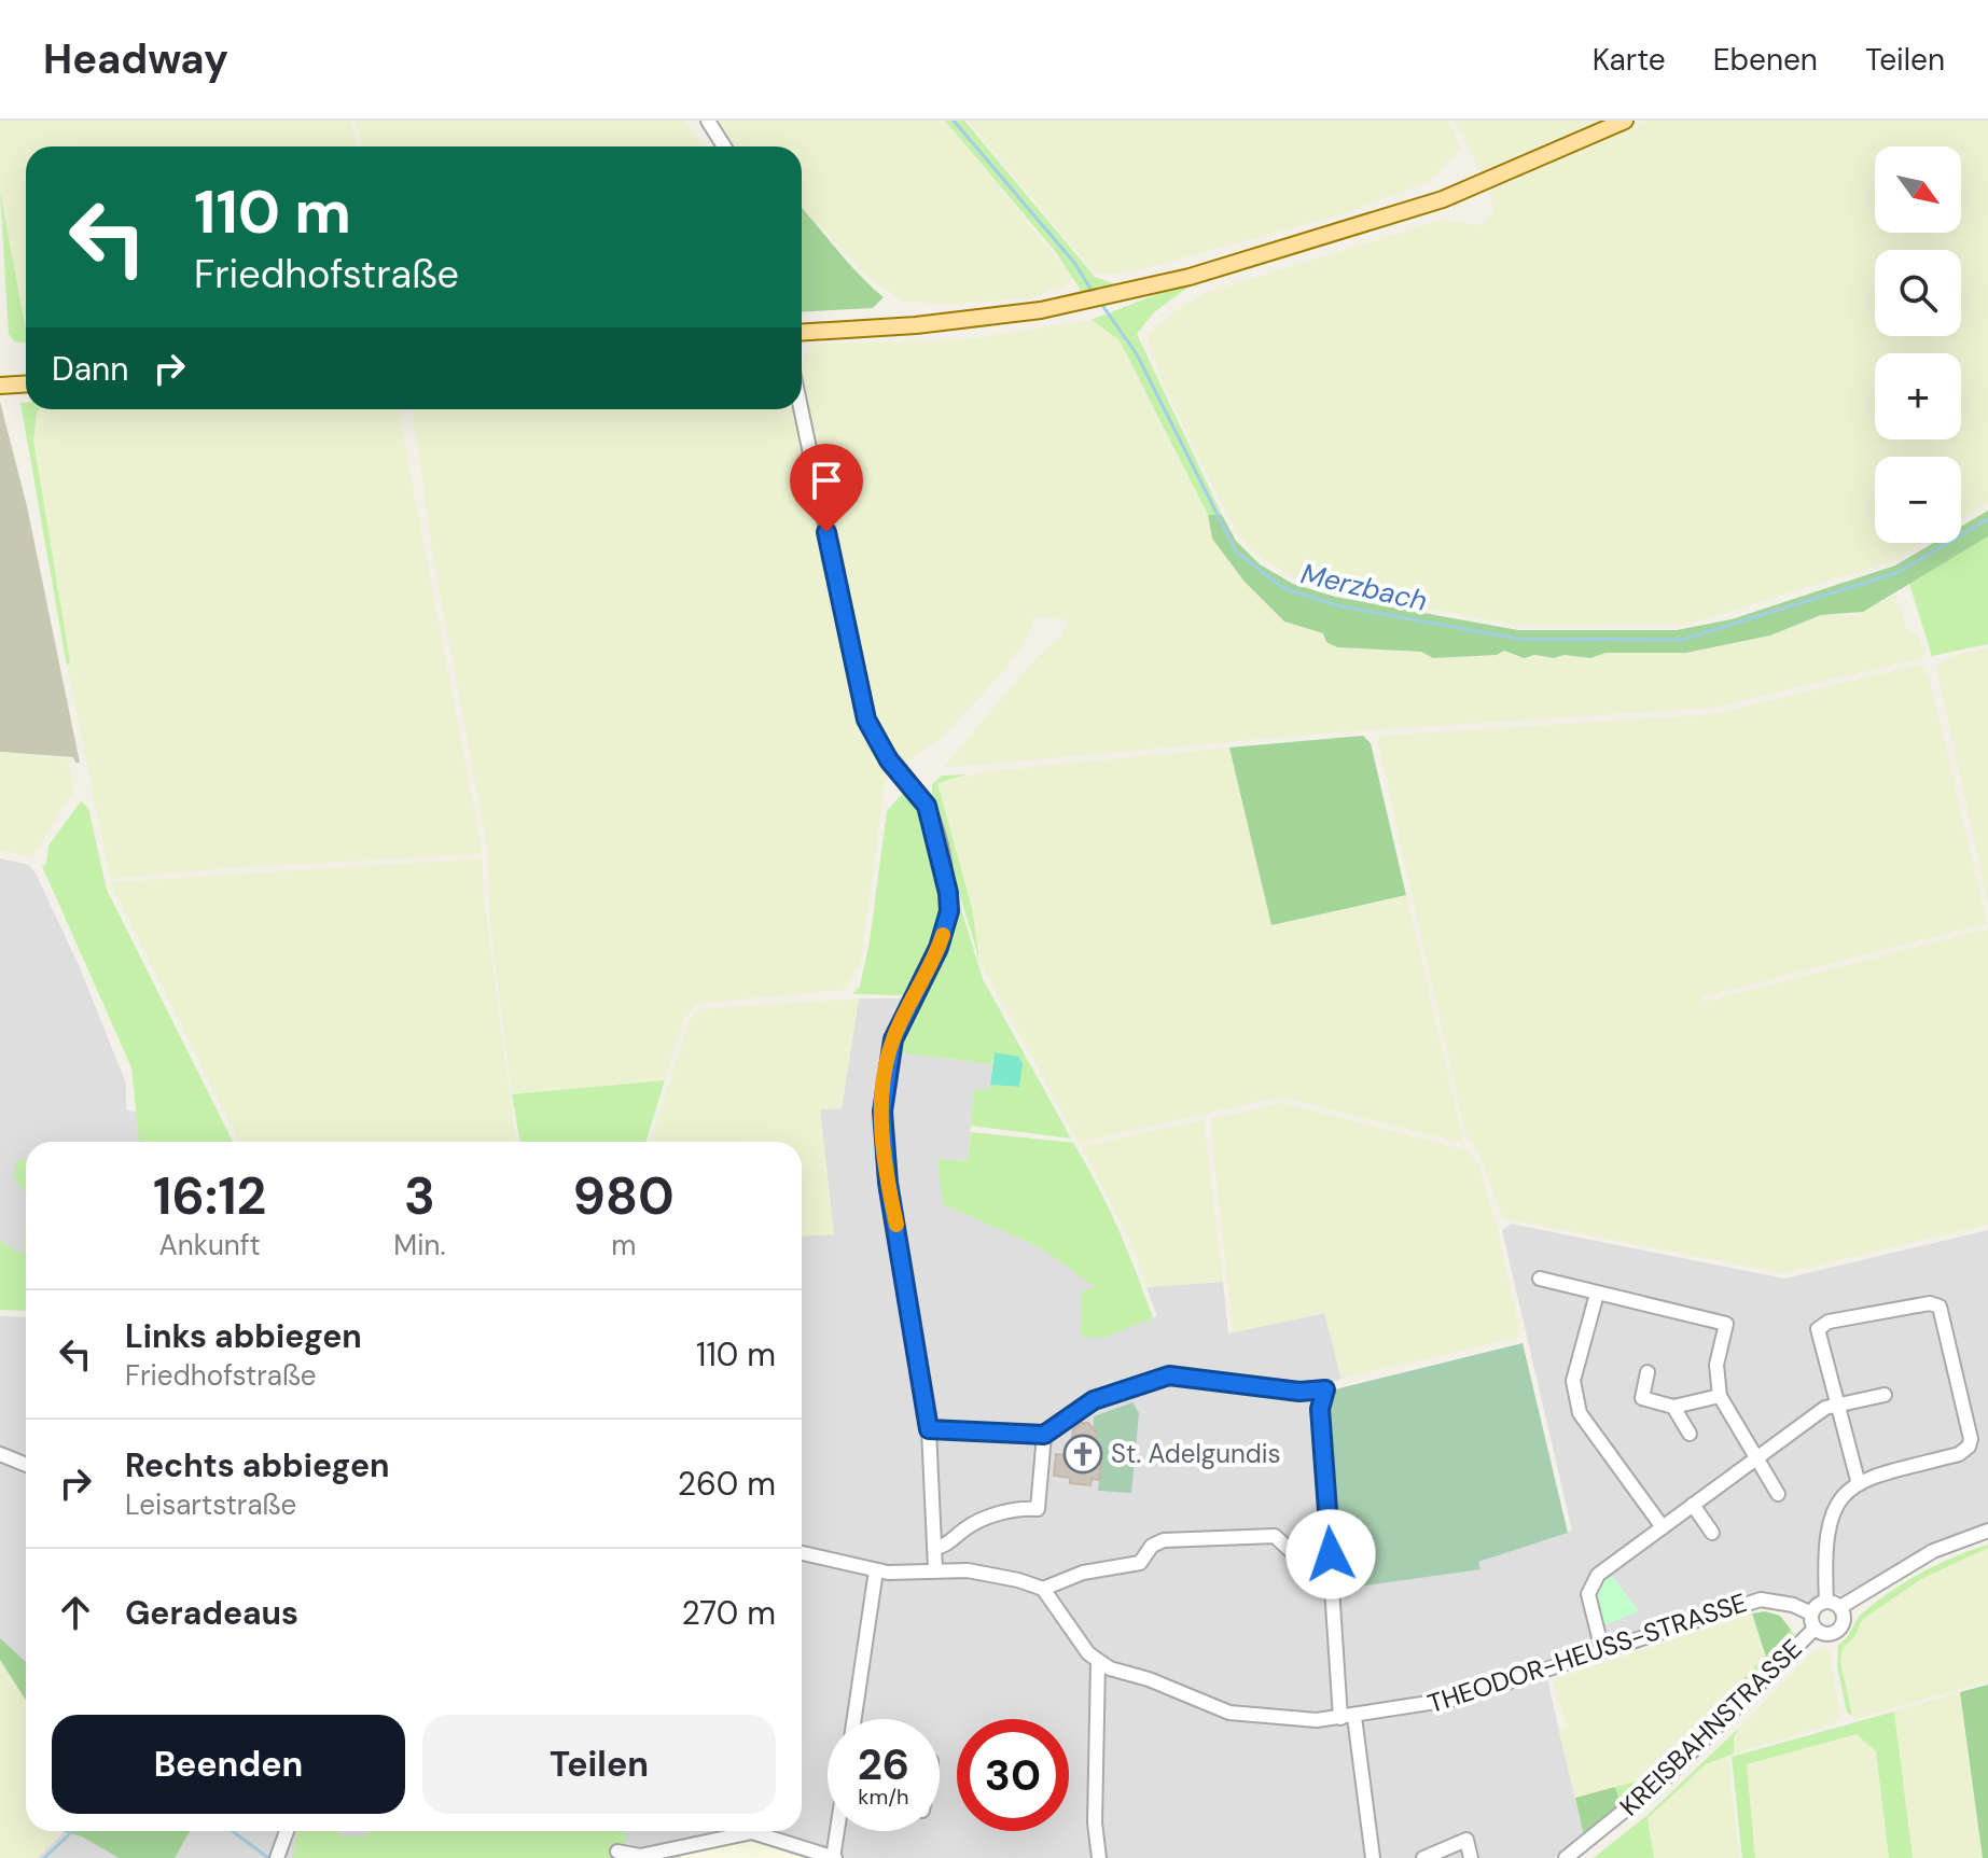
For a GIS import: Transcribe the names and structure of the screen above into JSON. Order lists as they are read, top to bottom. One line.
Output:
{"streets":{"street":["THEODOR-HEUSS-STRASSE","KREISBAHNSTRASSE"]},"crossings":[["THEODOR-HEUSS-STRASSE","KREISBAHNSTRASSE"]],"water":["Merzbach"],"places":{"church":["St. Adelgundis"]},"north":"bottom right","page":{"header":"Headway","nav":["Karte","Ebenen","Teilen"],"map_buttons":["+","−"],"turn":["110 m","Friedhofstraße"],"then":"Dann","eta":["16:12","Ankunft","3","Min.","980","m"],"list":[{"name":"Links abbiegen","note":"Friedhofstraße","value":"110 m"},{"name":"Rechts abbiegen","note":"Leisartstraße","value":"260 m"},{"name":"Geradeaus","value":"270 m"}],"buttons":["Beenden","Teilen"],"speed":"26 km/h","limit":"30"}}
